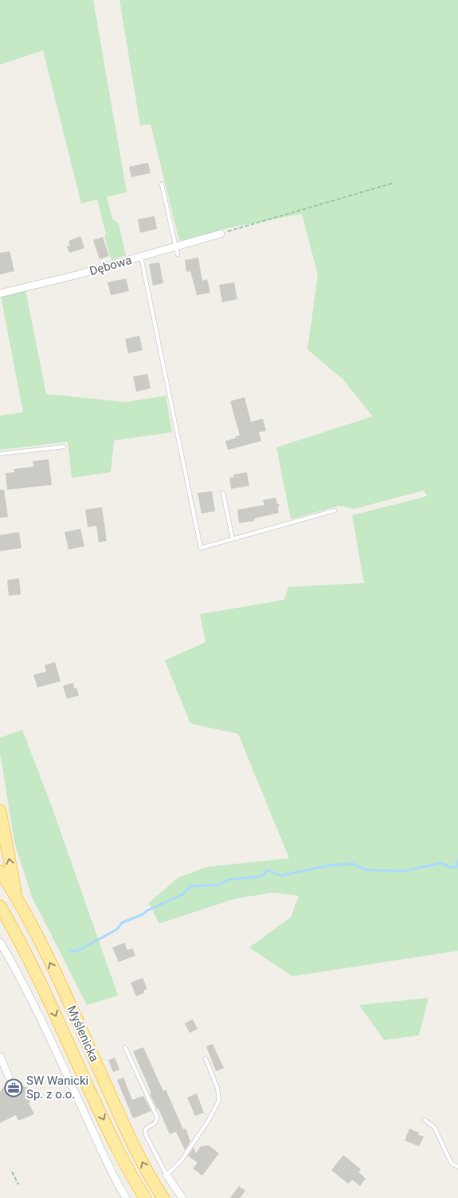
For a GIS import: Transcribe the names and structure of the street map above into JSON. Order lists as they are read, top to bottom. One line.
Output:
{"streets":{"highway":["Myślenicka"],"street":["Dębowa"]},"places":{"office":["SW Wanicki Sp. z o.o."]}}
